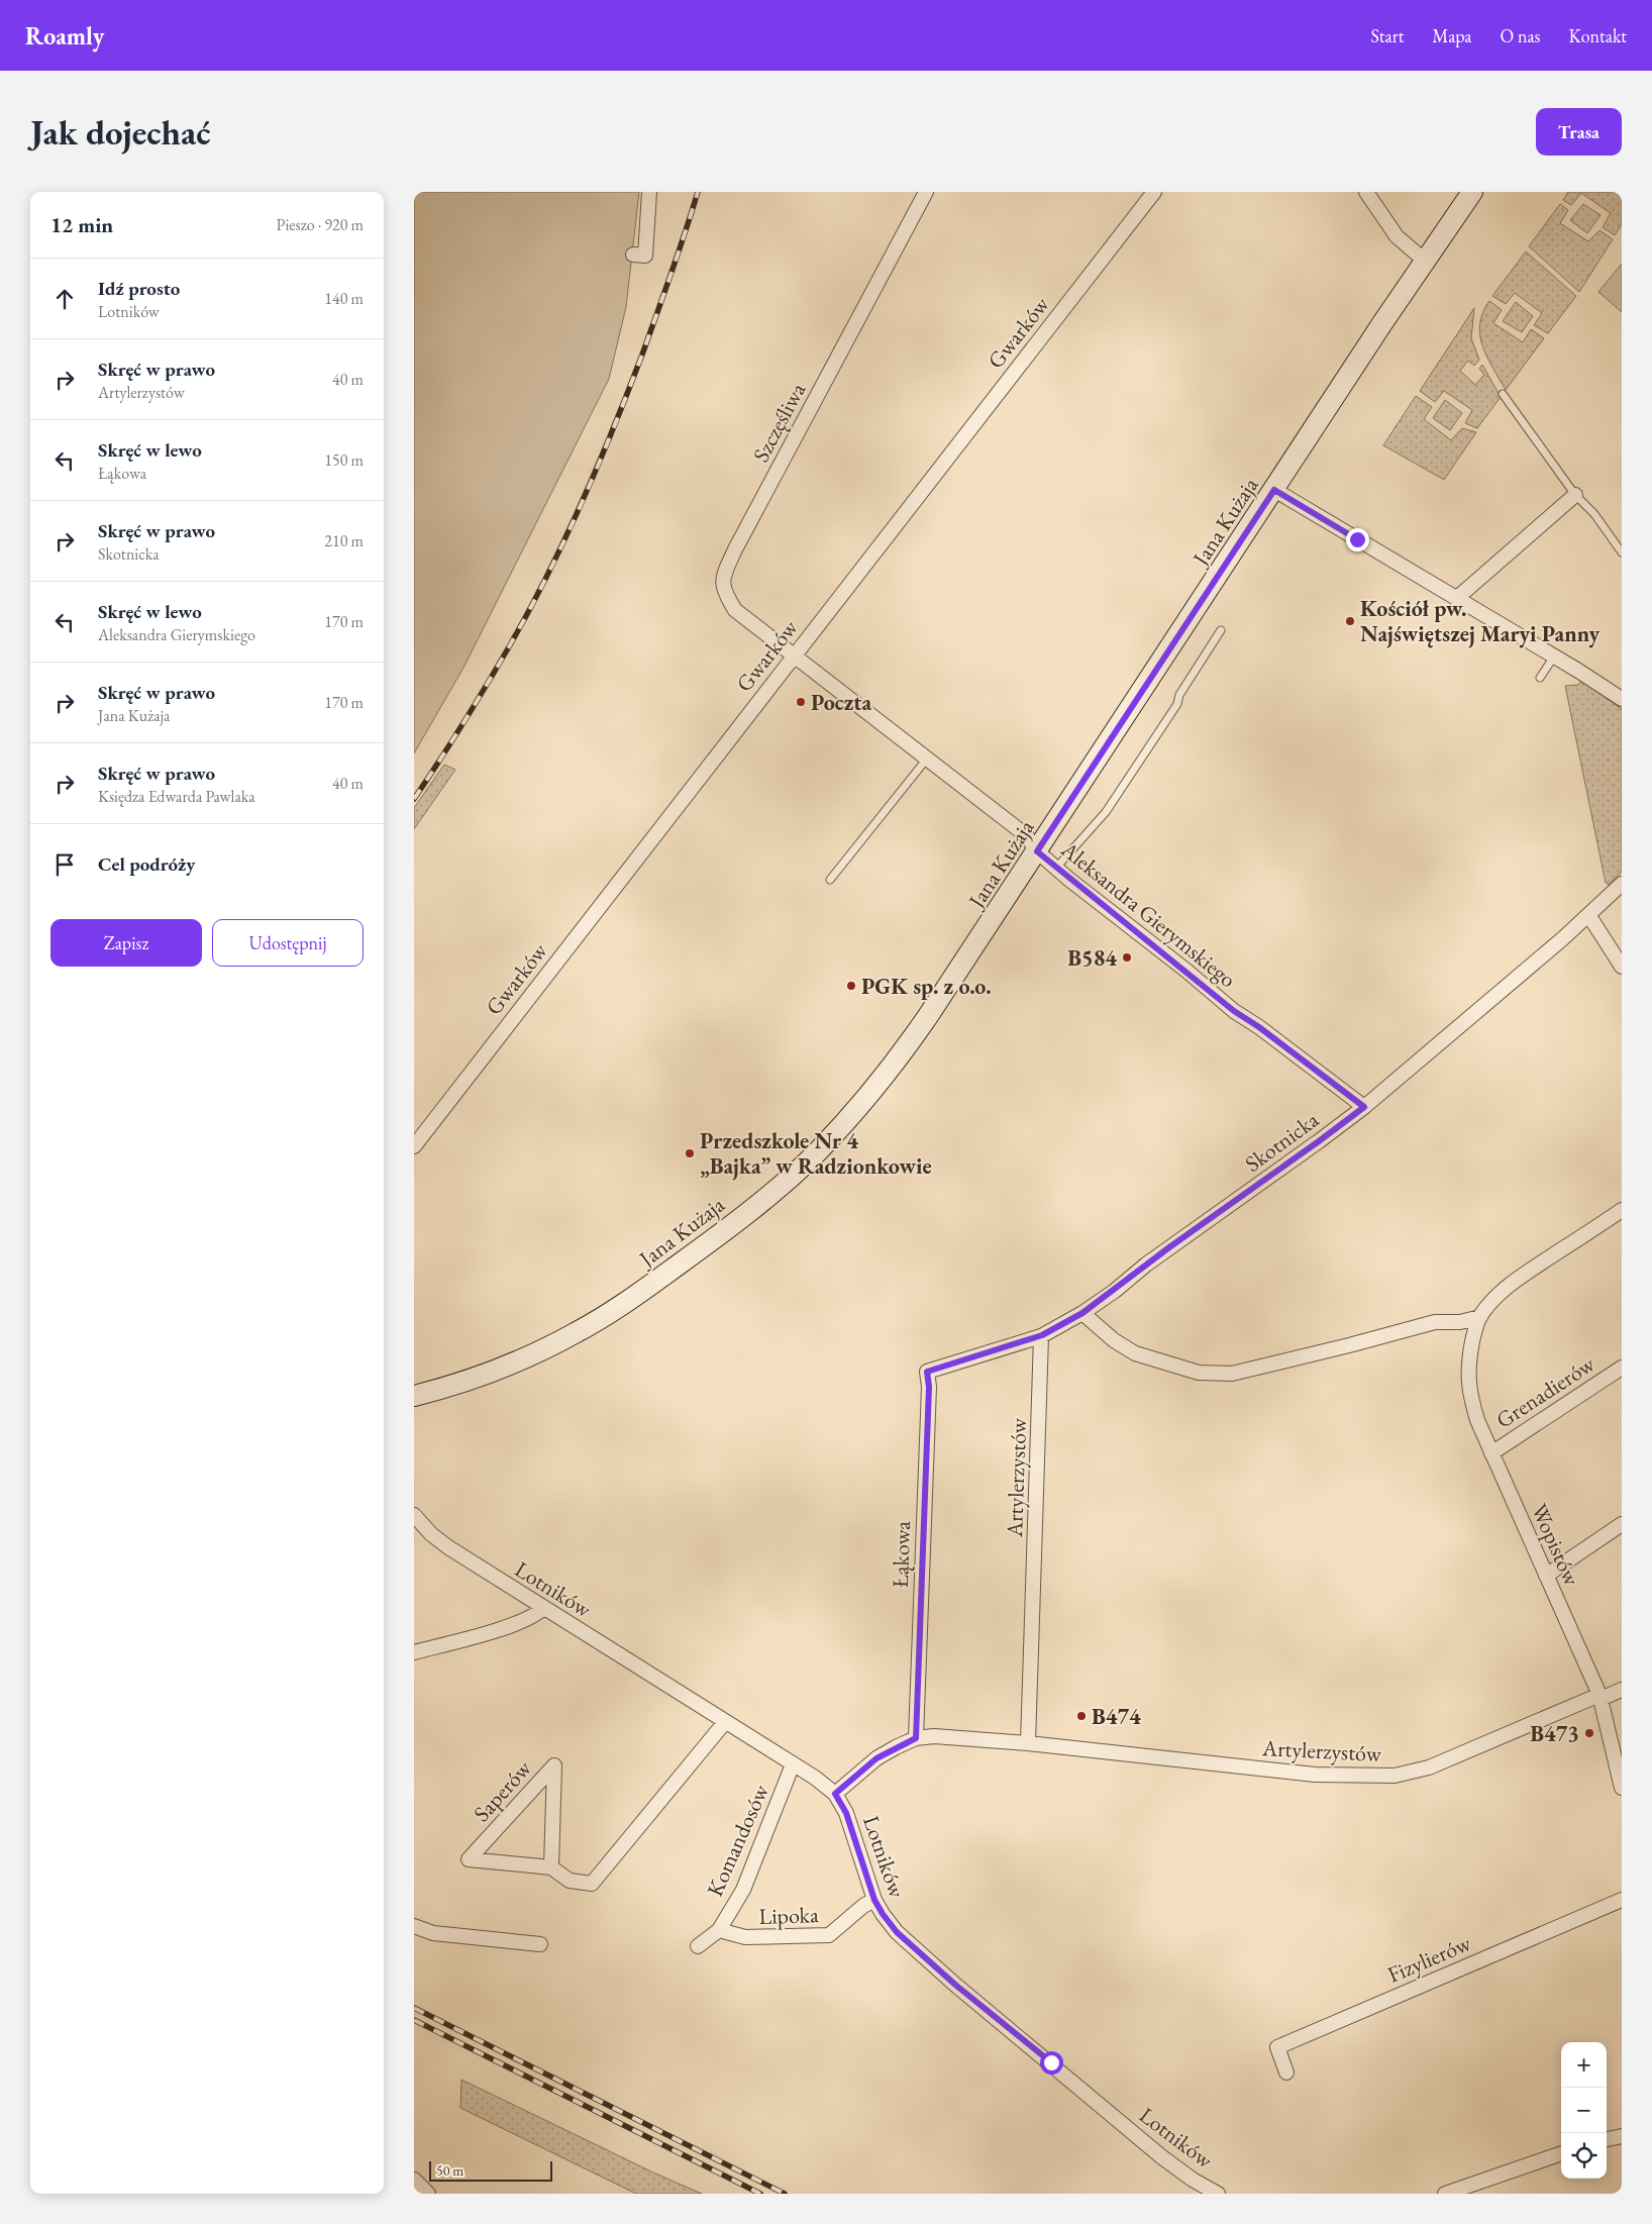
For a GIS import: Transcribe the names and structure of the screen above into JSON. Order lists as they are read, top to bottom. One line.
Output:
{"streets":{"street":["Gwarków","Szczęśliwa","Jana Kużaja","Aleksandra Gierymskiego","Skotnicka","Grenadierów","Artylerzystów","Wopistów","Łąkowa","Lotników","Saperów","Komandosów","Lipoka","Fizylierów"]},"crossings":[["Gwarków","Szczęśliwa"],["Gwarków","Aleksandra Gierymskiego"],["Szczęśliwa","Aleksandra Gierymskiego"],["Jana Kużaja","Aleksandra Gierymskiego"],["Aleksandra Gierymskiego","Skotnicka"],["Skotnicka","Artylerzystów"],["Skotnicka","Łąkowa"],["Grenadierów","Wopistów"],["Artylerzystów","Wopistów"],["Artylerzystów","Łąkowa"],["Artylerzystów","Lotników"],["Lotników","Saperów"],["Lotników","Komandosów"],["Lotników","Lipoka"],["Komandosów","Lipoka"]],"places":["Kościół pw. Najświętszej Maryi Panny","Poczta","B584","PGK sp. z o.o.","Przedszkole Nr 4 „Bajka” w Radzionkowie","B474","B473"],"scale_bar":"50 m","page":{"header":"Roamly","nav":["Start","Mapa","O nas","Kontakt"],"buttons":["Trasa",["Zapisz","Udostępnij"]],"title":"Jak dojechać","heading":["12 min","Pieszo · 920 m"],"list":[["Idź prosto","Lotników","140 m"],["Skręć w prawo","Artylerzystów","40 m"],["Skręć w lewo","Łąkowa","150 m"],["Skręć w prawo","Skotnicka","210 m"],["Skręć w lewo","Aleksandra Gierymskiego","170 m"],["Skręć w prawo","Jana Kużaja","170 m"],["Skręć w prawo","Księdza Edwarda Pawlaka","40 m"],"Cel podróży"],"map_buttons":["+","−"],"scale":"50 m"}}
